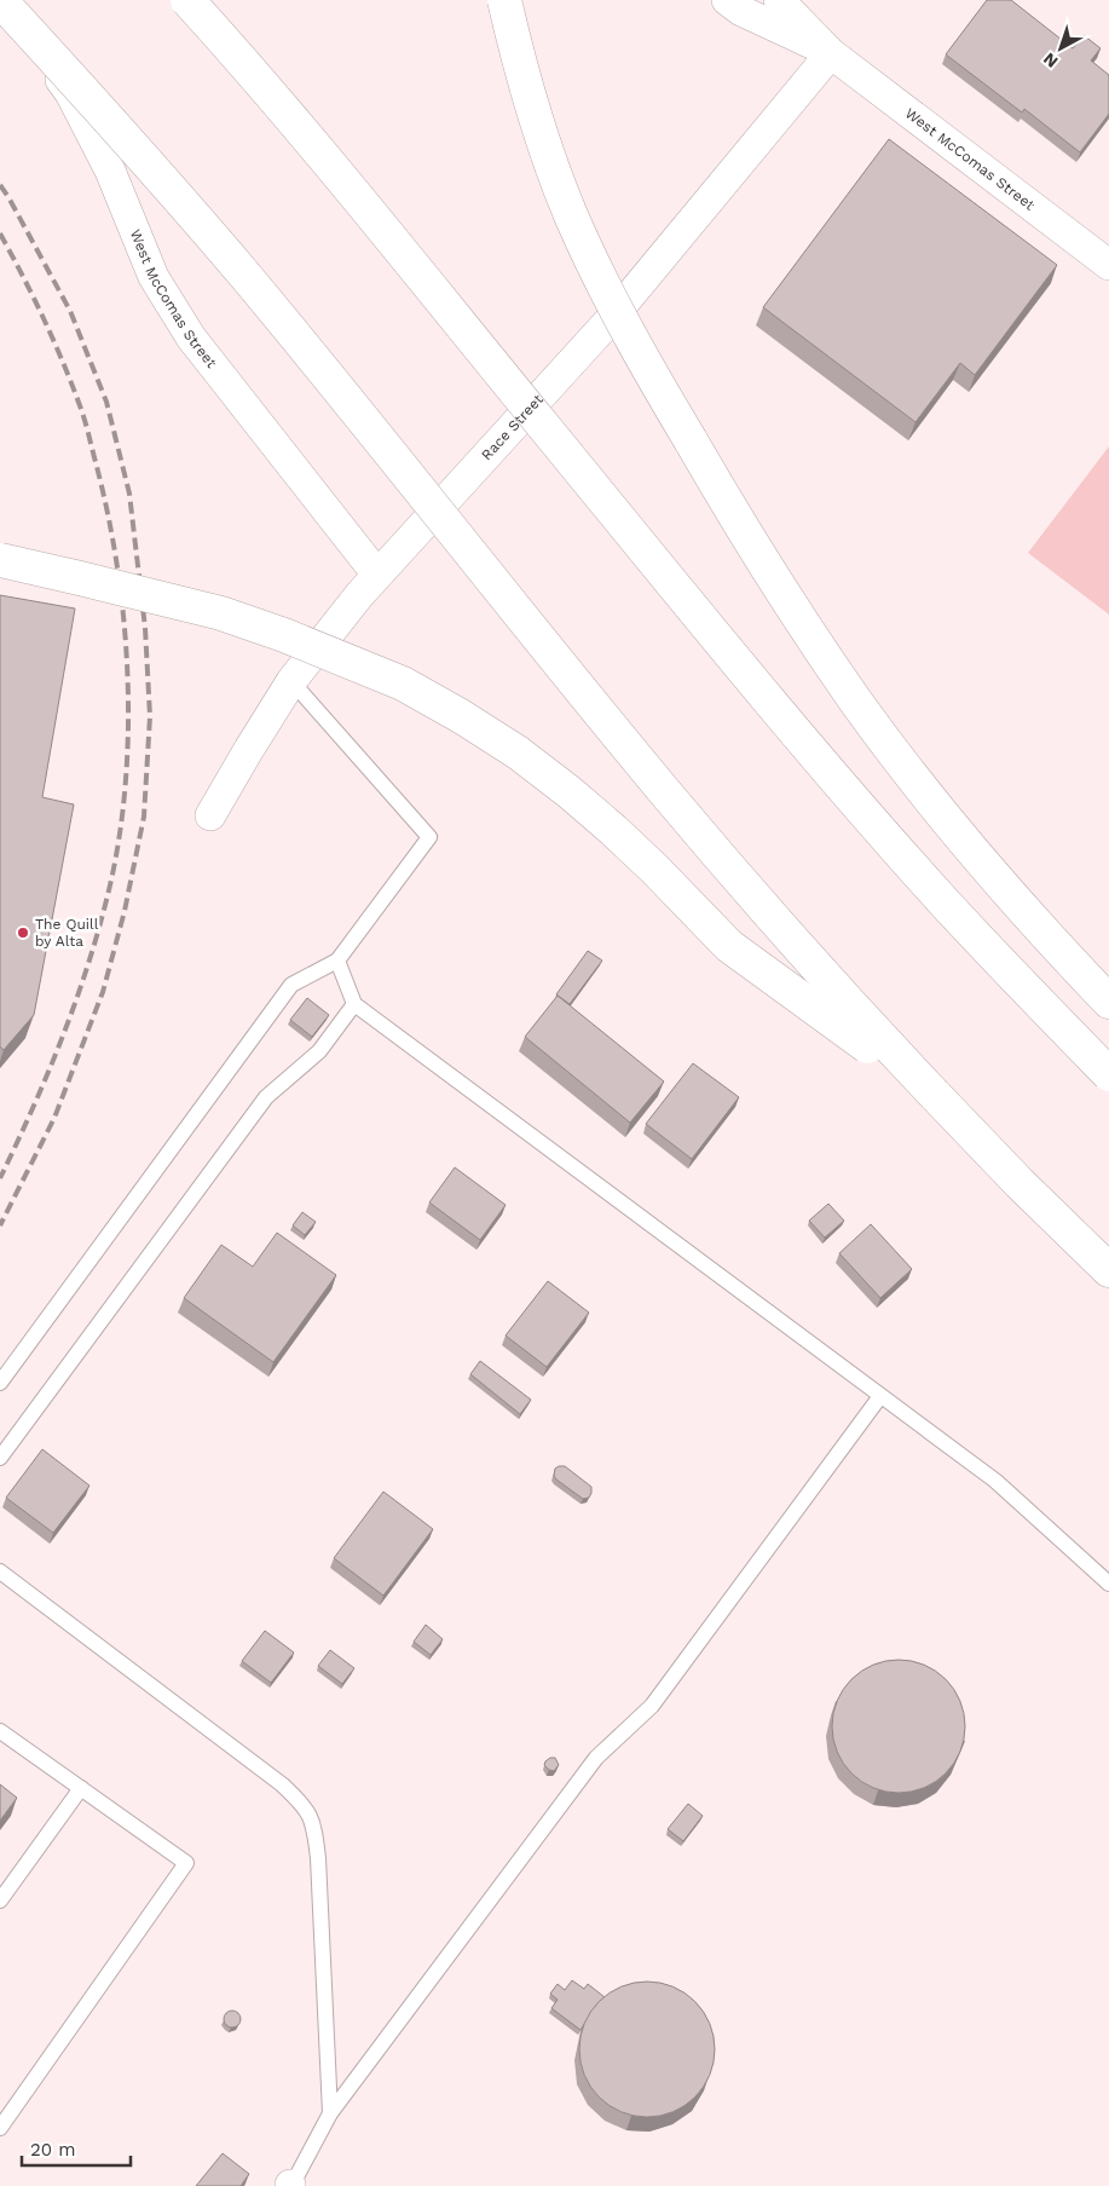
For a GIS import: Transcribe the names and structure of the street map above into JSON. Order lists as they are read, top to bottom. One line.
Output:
{"streets":{"street":["West McComas Street","Race Street"]},"crossings":[["West McComas Street","Race Street"]],"places":["The Quill by Alta"],"scale_bar":"20 m","north":"bottom left"}
